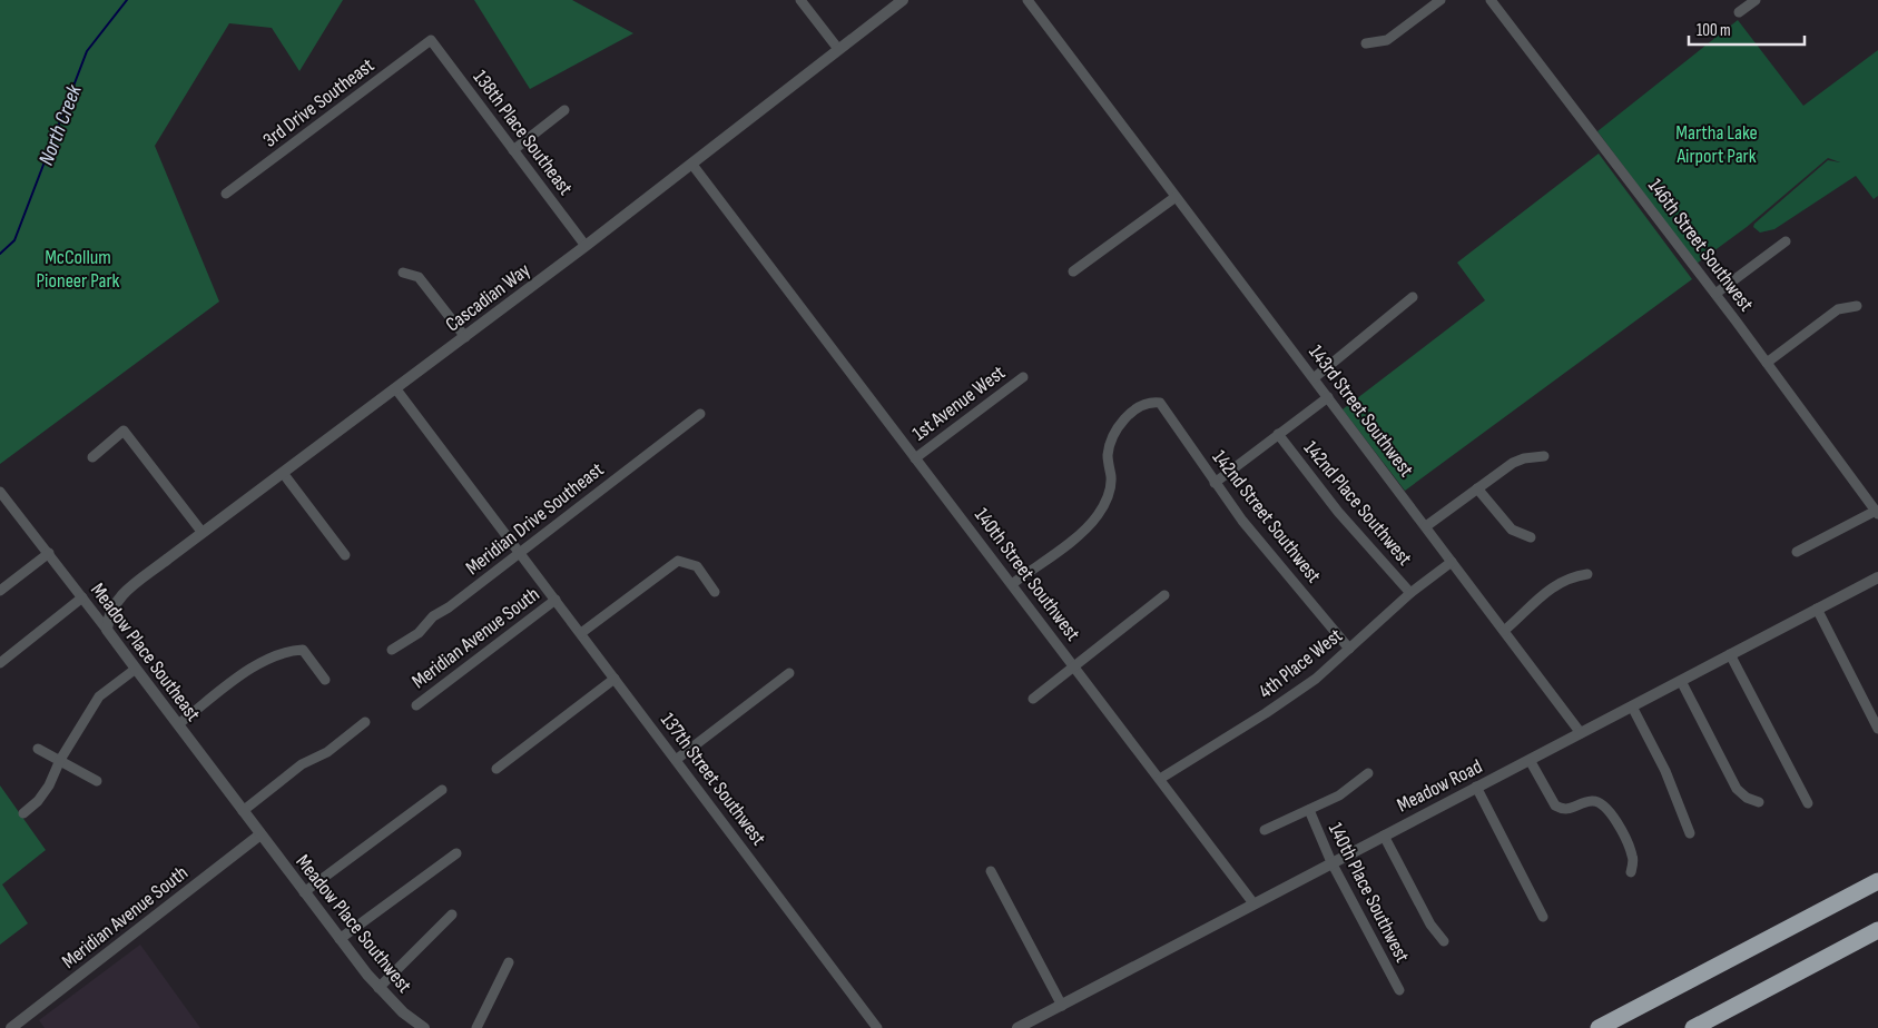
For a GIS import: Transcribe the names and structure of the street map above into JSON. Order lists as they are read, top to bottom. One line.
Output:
{"streets":{"street":["3rd Drive Southeast","138th Place Southeast","146th Street Southwest","Cascadian Way","1st Avenue West","143rd Street Southwest","142nd Place Southwest","142nd Street Southwest","Meridian Drive Southeast","140th Street Southwest","Meridian Avenue South","Meadow Place Southeast","4th Place West","137th Street Southwest","Meadow Road","140th Place Southwest","Meadow Place Southwest"]},"crossings":[["3rd Drive Southeast","138th Place Southeast"],["138th Place Southeast","Cascadian Way"],["Cascadian Way","140th Street Southwest"],["Cascadian Way","Meadow Place Southeast"],["Cascadian Way","137th Street Southwest"],["1st Avenue West","140th Street Southwest"],["143rd Street Southwest","4th Place West"],["143rd Street Southwest","Meadow Road"],["142nd Place Southwest","4th Place West"],["142nd Street Southwest","140th Street Southwest"],["142nd Street Southwest","4th Place West"],["Meridian Drive Southeast","137th Street Southwest"],["140th Street Southwest","4th Place West"],["140th Street Southwest","Meadow Road"],["Meridian Avenue South","Meadow Place Southeast"],["Meridian Avenue South","137th Street Southwest"],["Meridian Avenue South","Meadow Place Southwest"],["Meadow Place Southeast","Meadow Place Southwest"],["Meadow Road","140th Place Southwest"]],"water":["North Creek"],"parks":["Martha Lake Airport Park","McCollum Pioneer Park"],"scale_bar":"100 m"}
